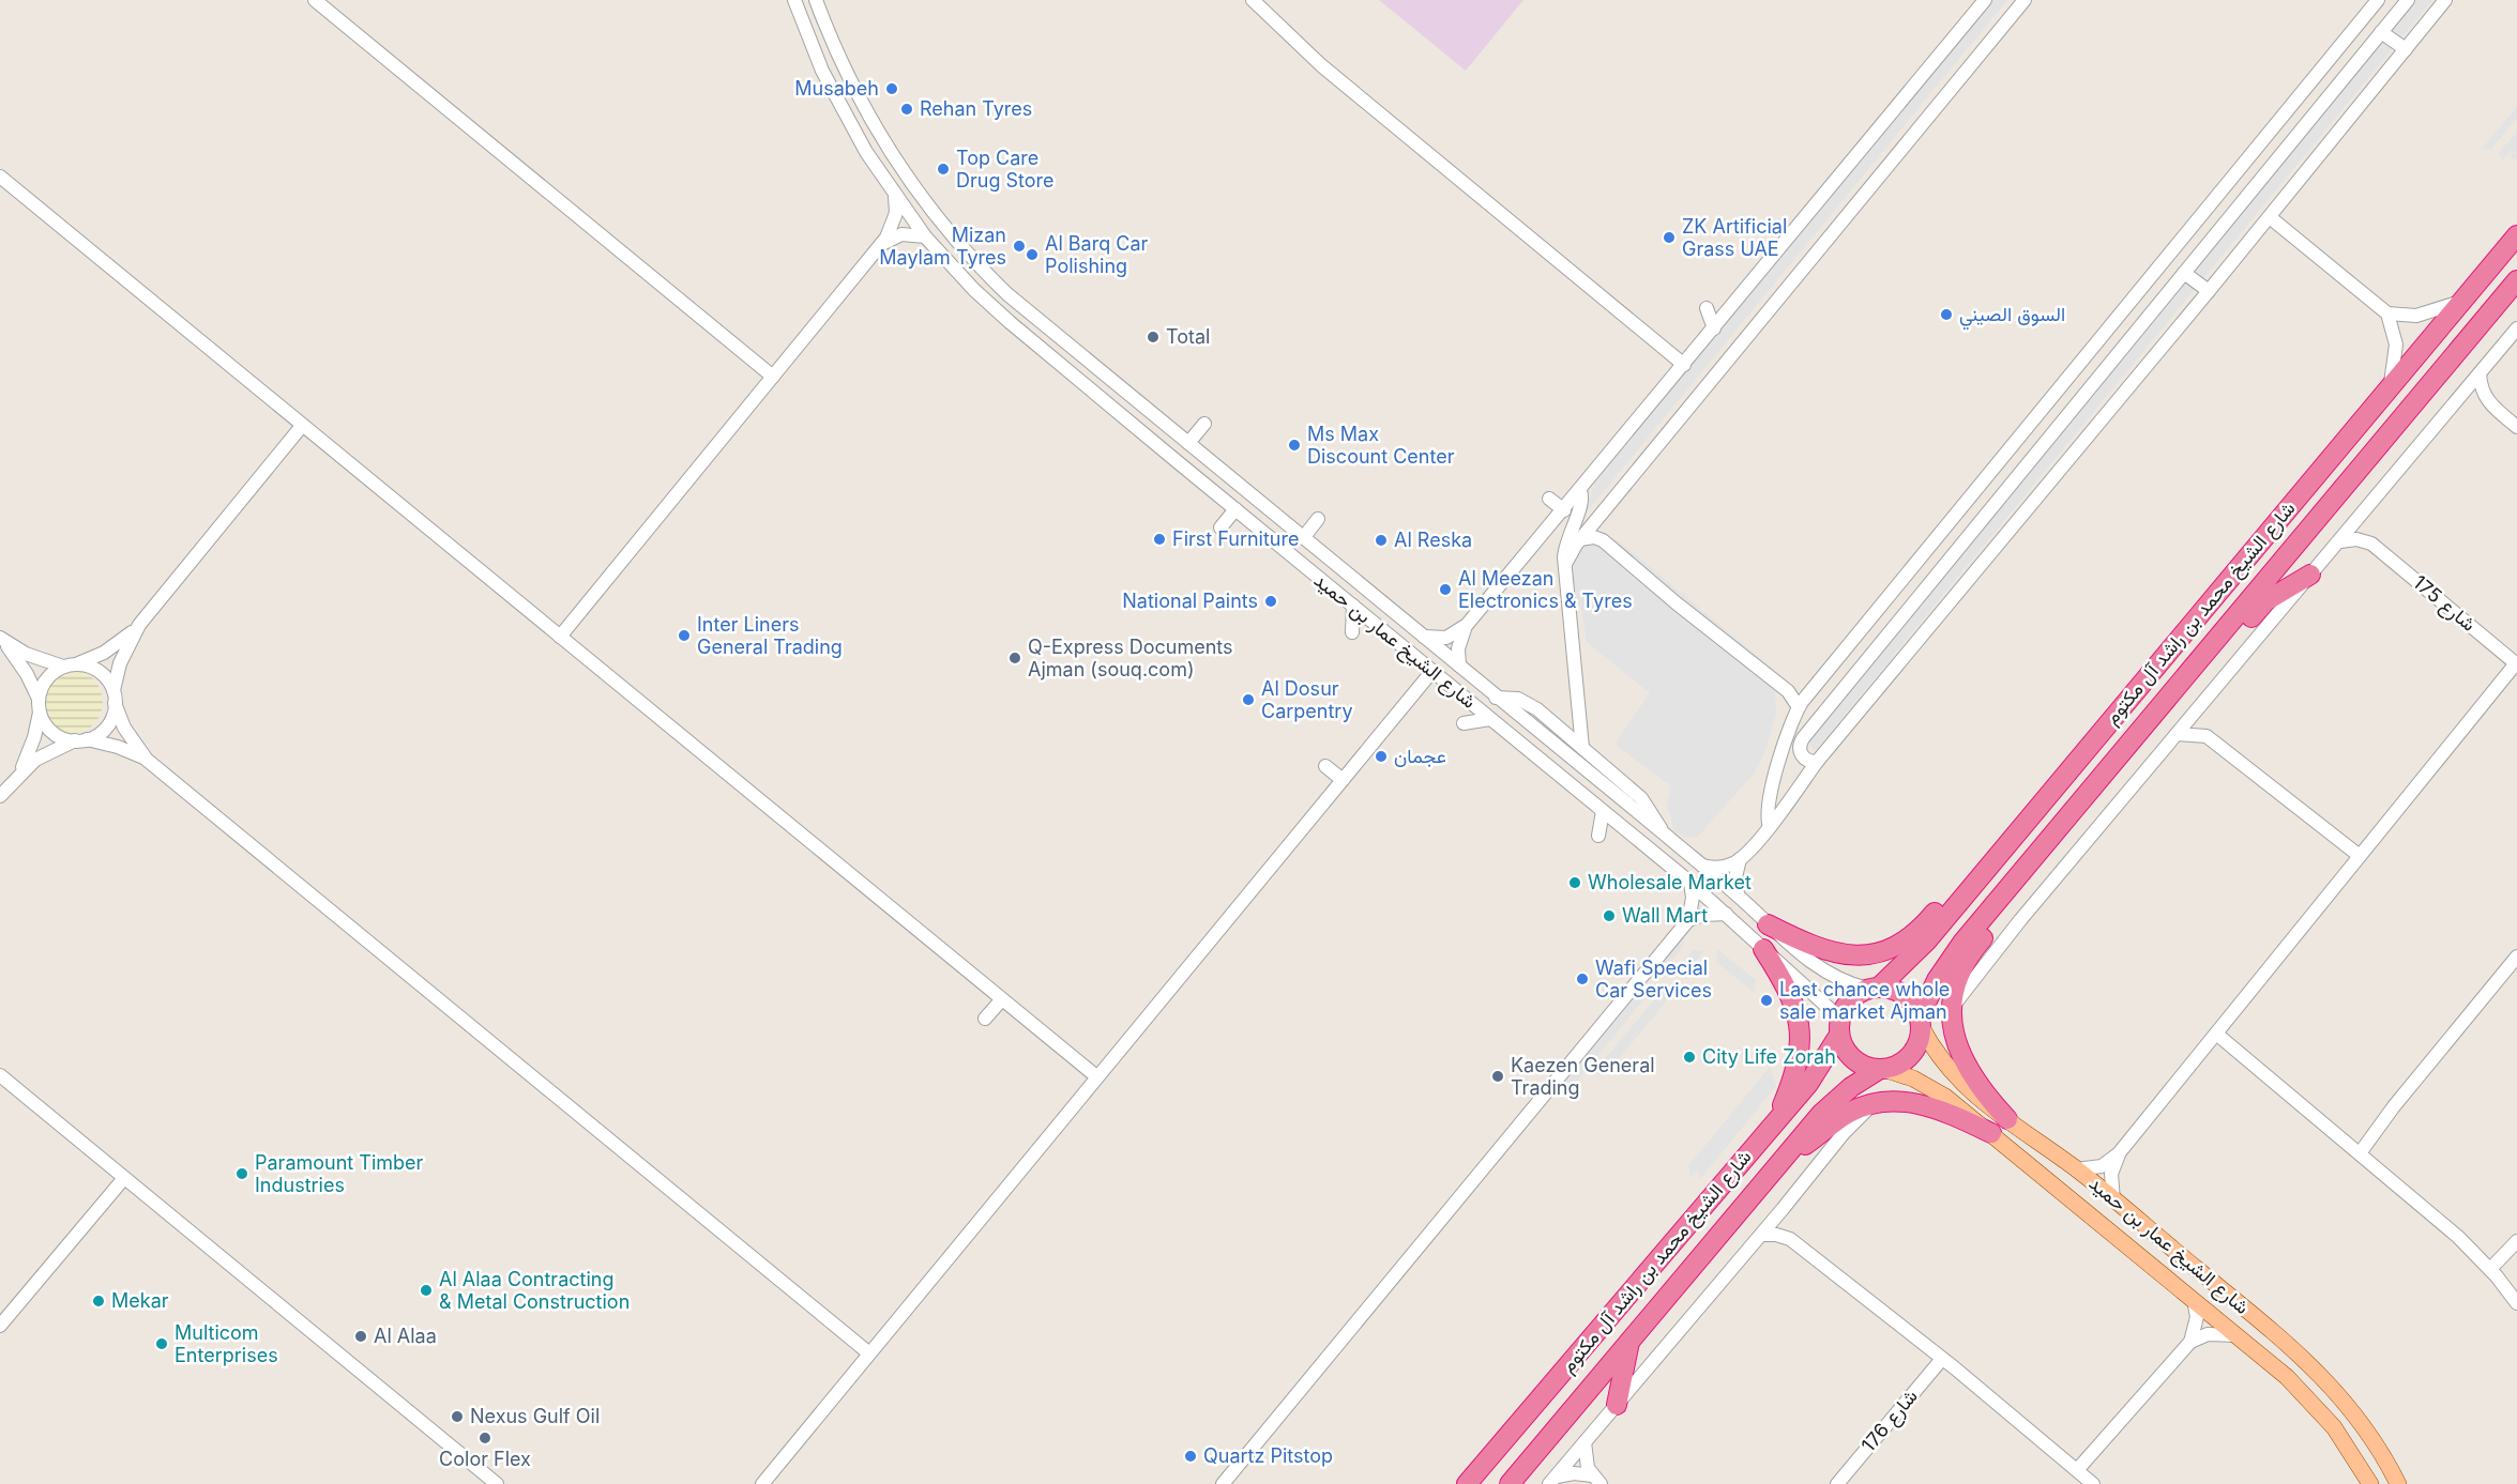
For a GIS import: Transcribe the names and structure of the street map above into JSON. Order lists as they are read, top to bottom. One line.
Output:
{"streets":{"highway":["شارع الشيخ محمد بن راشد آل مكتوم"],"main road":["شارع الشيخ عمار بن حميد"],"street":["شارع 175","شارع 176"]},"crossings":[["شارع الشيخ محمد بن راشد آل مكتوم","شارع الشيخ عمار بن حميد"]],"places":["Musabeh","Rehan Tyres","Top Care Drug Store","ZK Artificial Grass UAE","Mizan Maylam Tyres","Al Barq Car Polishing","السوق الصيني","Total","Ms Max Discount Center","First Furniture","Al Reska","Al Meezan Electronics & Tyres","National Paints","Inter Liners General Trading","Q-Express Documents Ajman (souq.com)","Al Dosur Carpentry","عجمان","Wholesale Market","Wall Mart","Wafi Special Car Services","Last chance whole sale market Ajman","City Life Zorah","Kaezen General Trading","Paramount Timber Industries","Al Alaa Contracting & Metal Construction","Mekar","Al Alaa","Multicom Enterprises","Nexus Gulf Oil","Color Flex","Quartz Pitstop"]}
